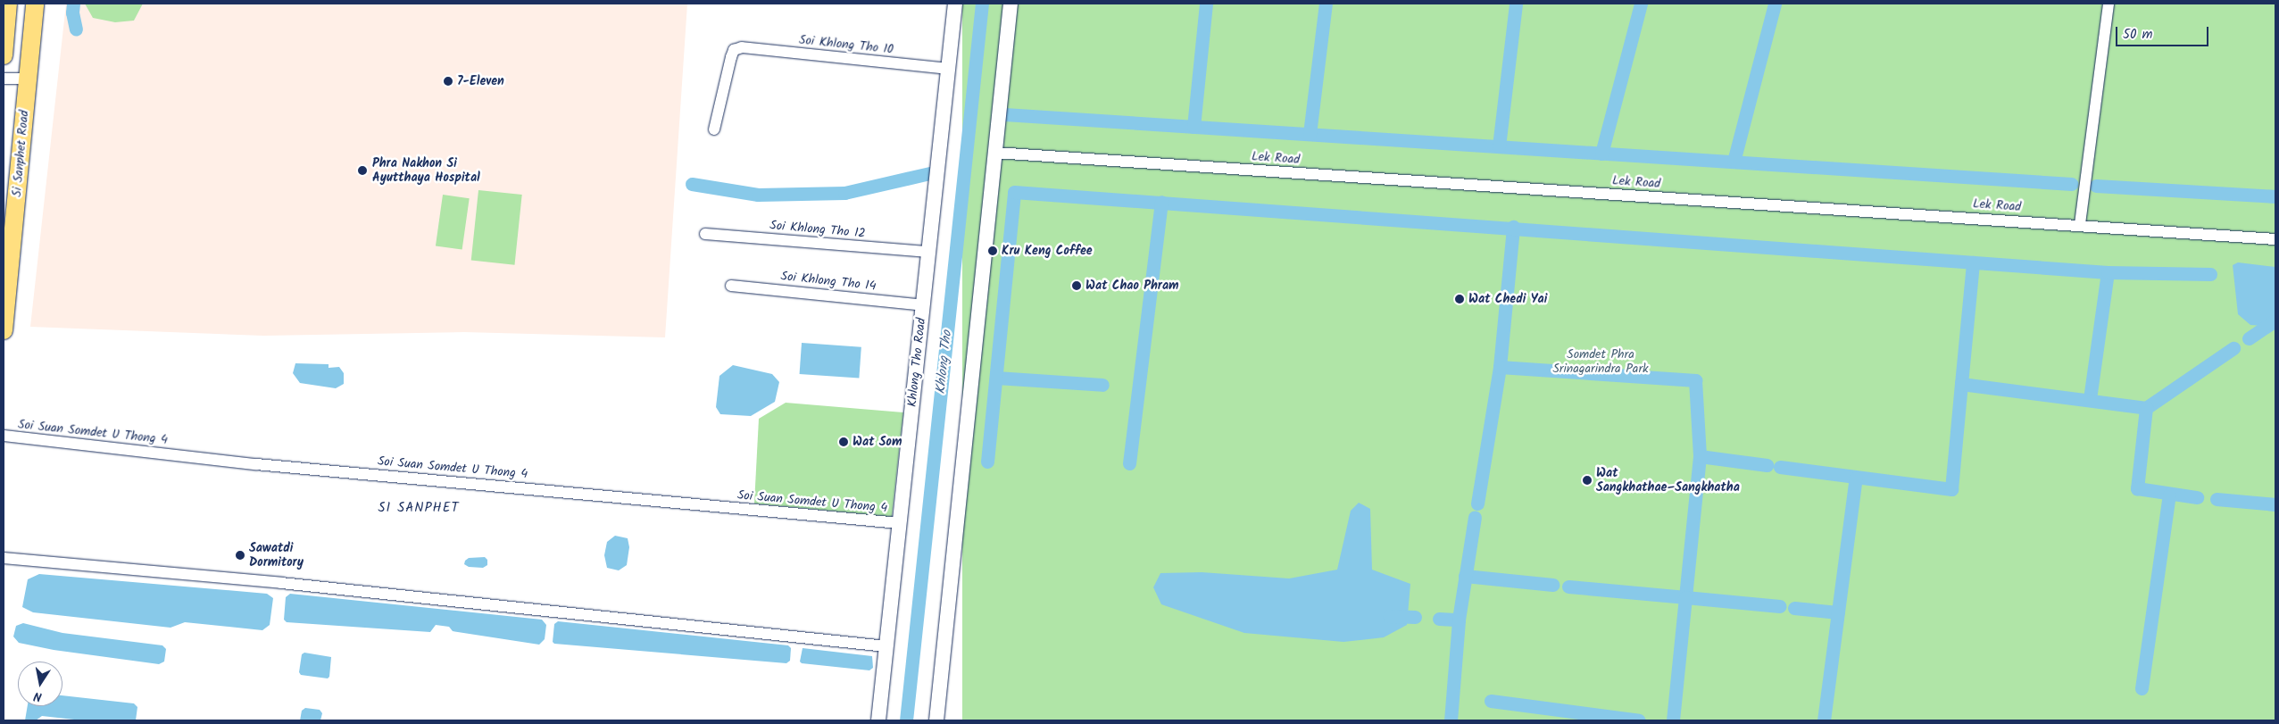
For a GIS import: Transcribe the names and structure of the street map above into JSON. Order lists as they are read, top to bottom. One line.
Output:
{"streets":{"main road":["Si Sanphet Road"],"street":["Soi Khlong Tho 10","Lek Road","Soi Khlong Tho 12","Soi Khlong Tho 14","Khlong Tho Road","Soi Suan Somdet U Thong 4"]},"crossings":[["Soi Khlong Tho 10","Khlong Tho Road"],["Soi Khlong Tho 12","Khlong Tho Road"],["Soi Khlong Tho 14","Khlong Tho Road"],["Khlong Tho Road","Soi Suan Somdet U Thong 4"]],"districts":["SI SANPHET"],"water":["Khlong Tho"],"parks":["Somdet Phra Srinagarindra Park"],"places":["7-Eleven","Phra Nakhon Si Ayutthaya Hospital","Kru Keng Coffee","Wat Chao Phram","Wat Chedi Yai","Wat Som","Wat Sangkhathae–Sangkhatha","Sawatdi Dormitory"],"scale_bar":"50 m","north":"bottom"}
